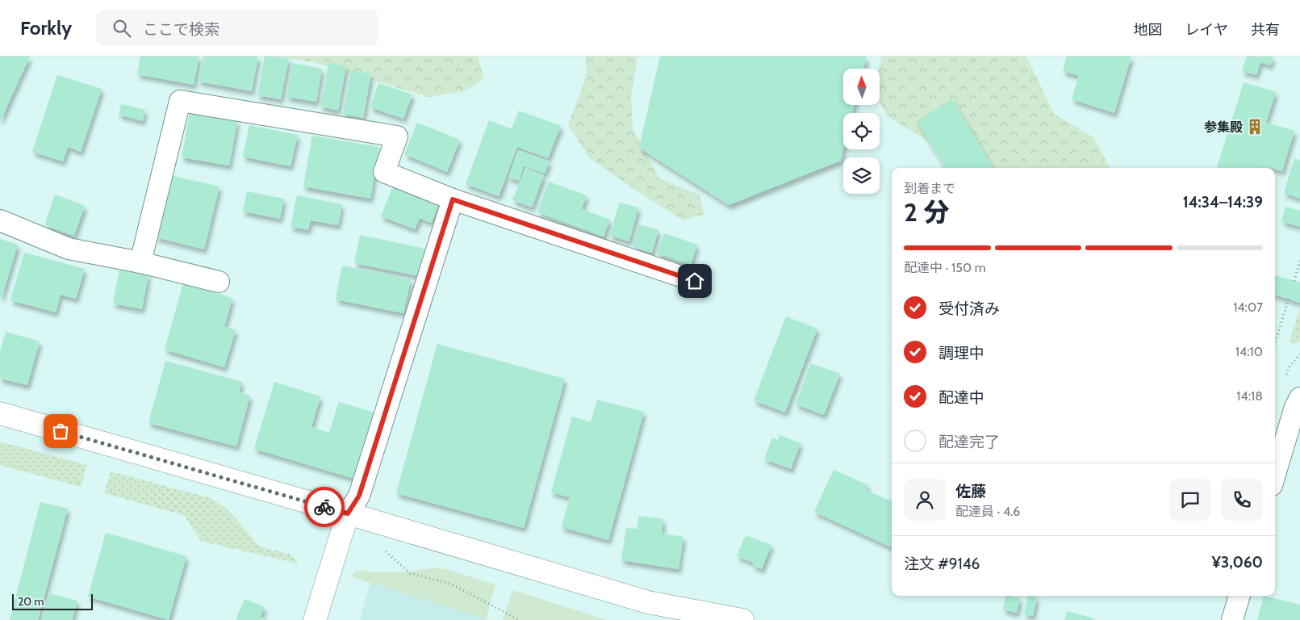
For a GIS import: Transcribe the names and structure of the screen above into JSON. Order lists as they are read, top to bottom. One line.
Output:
{"places":{"building":["参集殿"]},"scale_bar":"20 m","north":"top","page":{"header":"Forkly","search":"ここで検索","nav":["地図","レイヤ","共有"],"heading":["2 分","到着まで","14:34–14:39"],"panel":["佐藤","配達員 · 4.6","注文 #9146","¥3,060"],"bar":"配達中 · 150 m","list":[["受付済み","14:07"],["調理中","14:10"],["配達中","14:18"],"配達完了"],"scale":"20 m"}}
